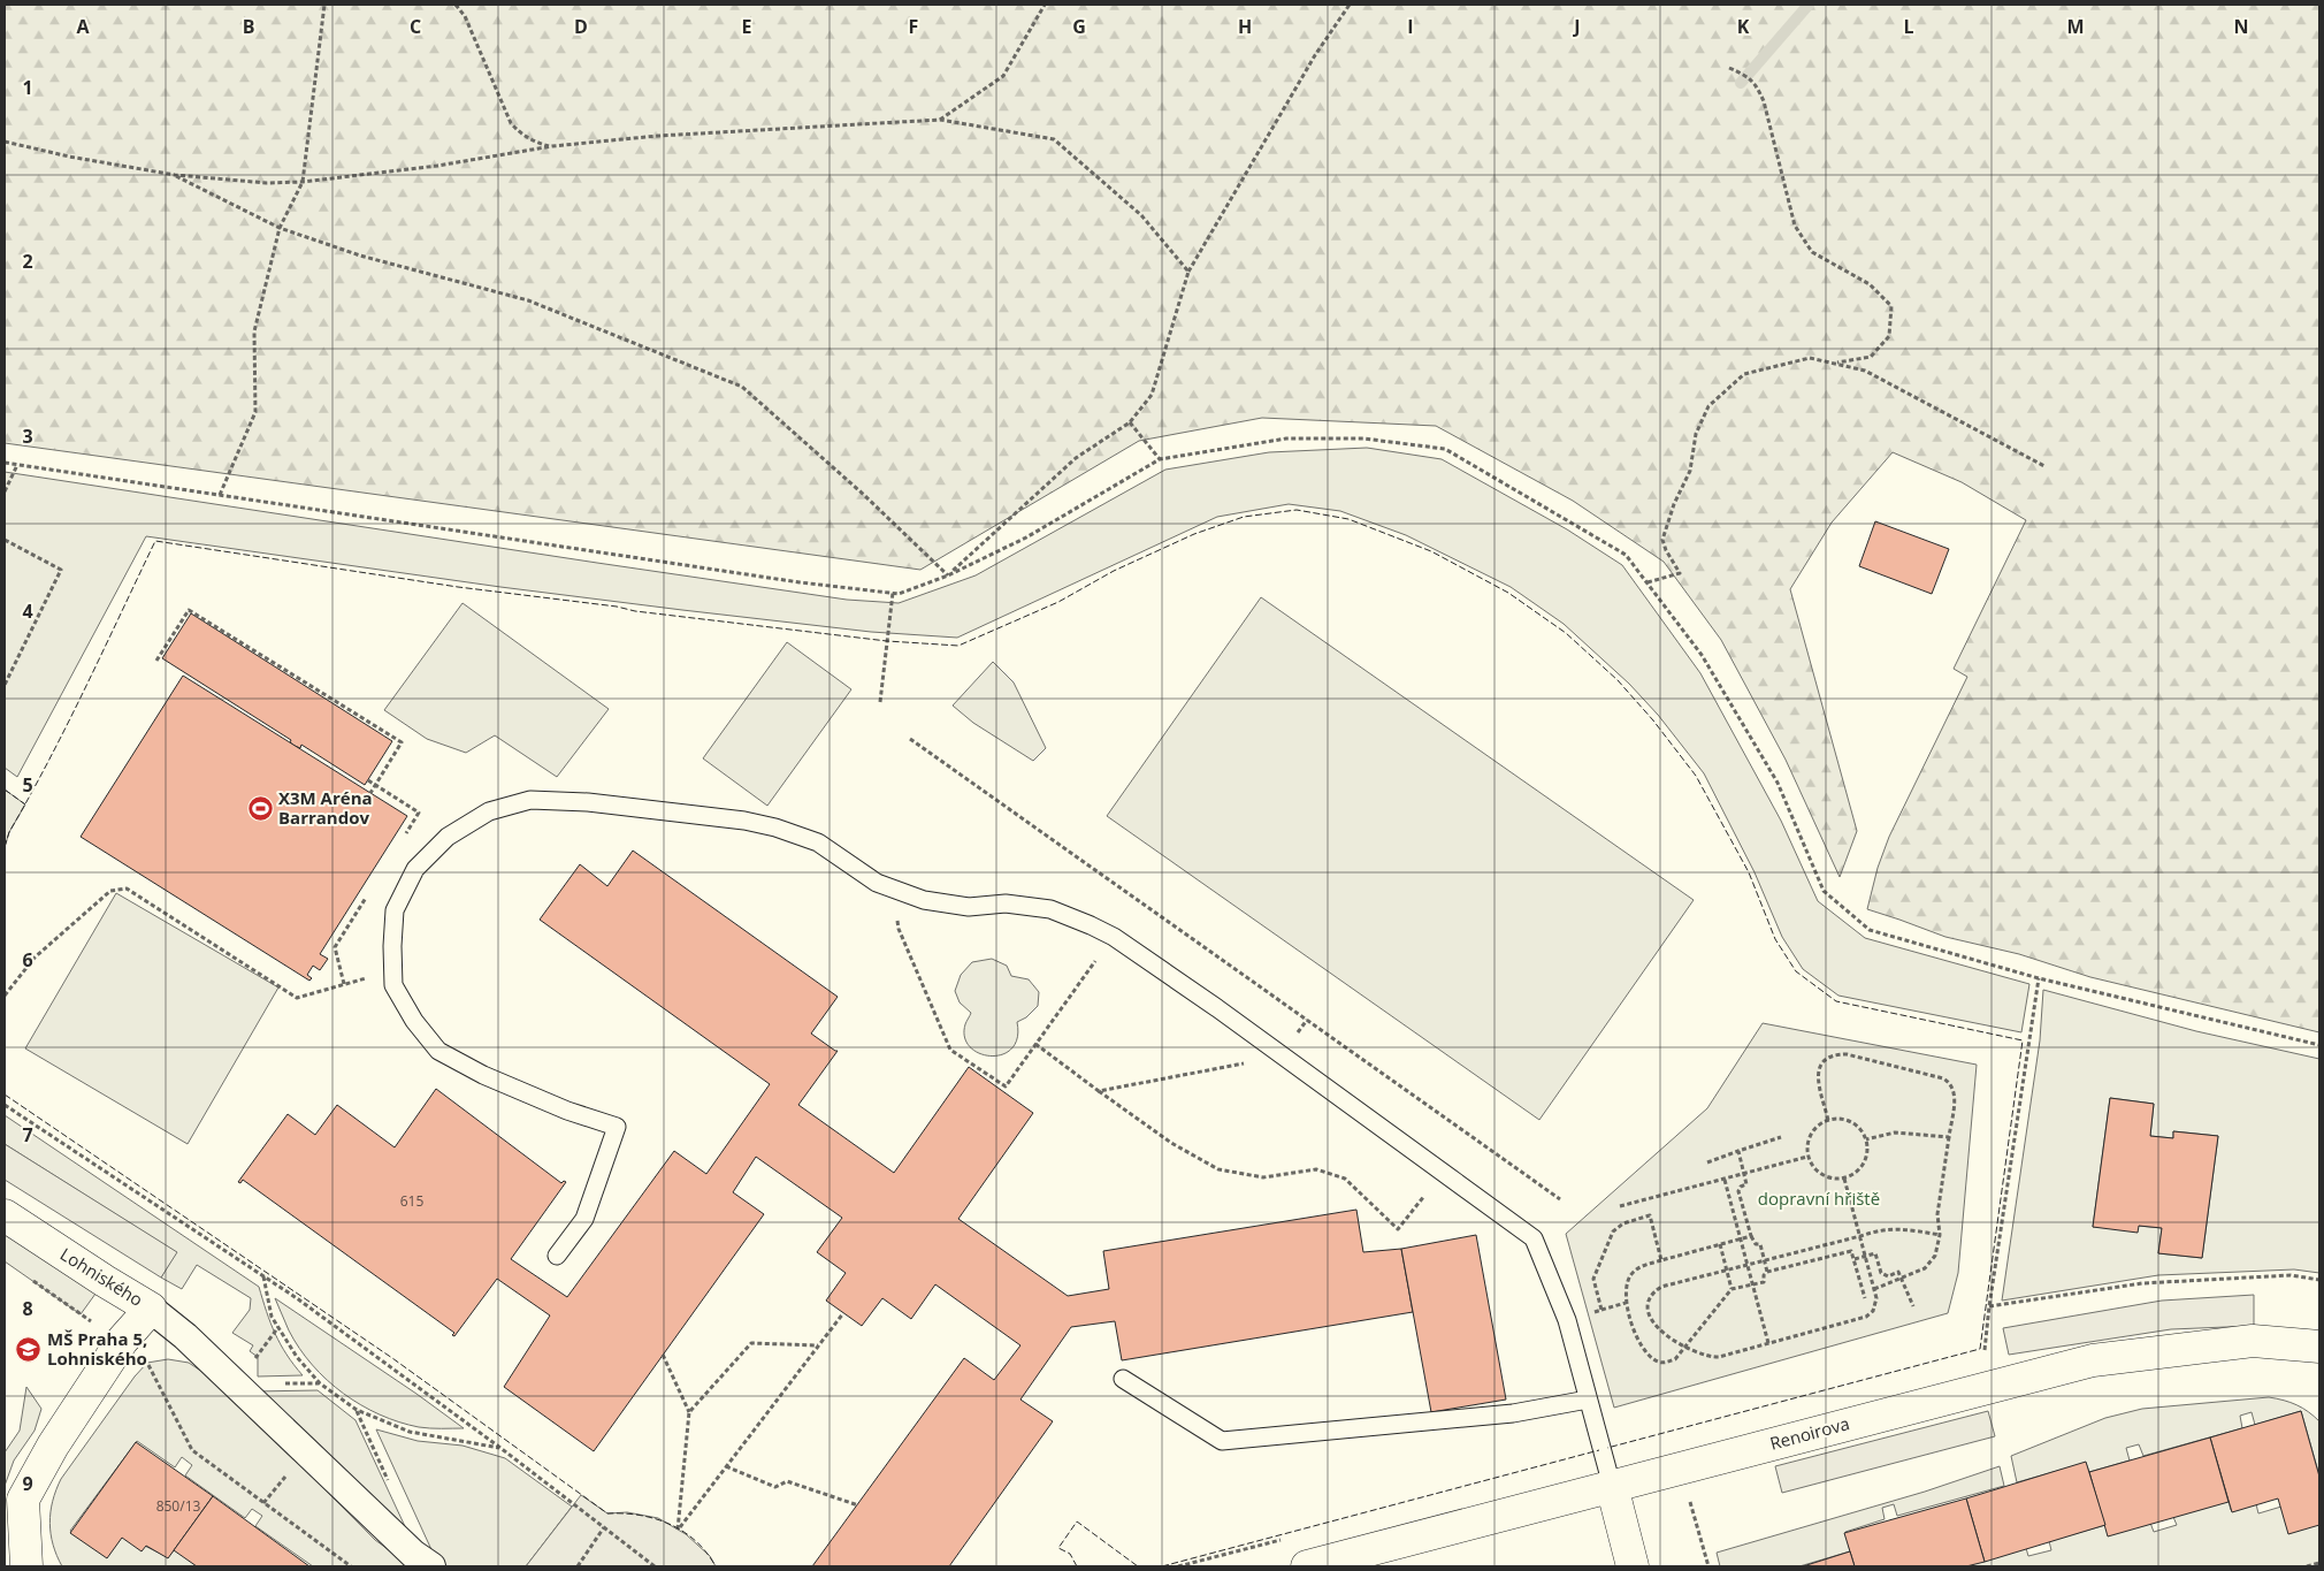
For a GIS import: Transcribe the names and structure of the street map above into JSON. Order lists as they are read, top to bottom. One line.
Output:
{"streets":{"street":["Lohniského","Renoirova"]},"parks":["dopravní hřiště"],"places":{"sports":["X3M Aréna Barrandov"],"school or university":["MŠ Praha 5, Lohniského"]},"house_numbers":["615","850/13"],"grid":{"columns":["A","B","C","D","E","F","G","H","I","J","K","L","M","N"],"rows":["1","2","3","4","5","6","7","8","9"]}}
